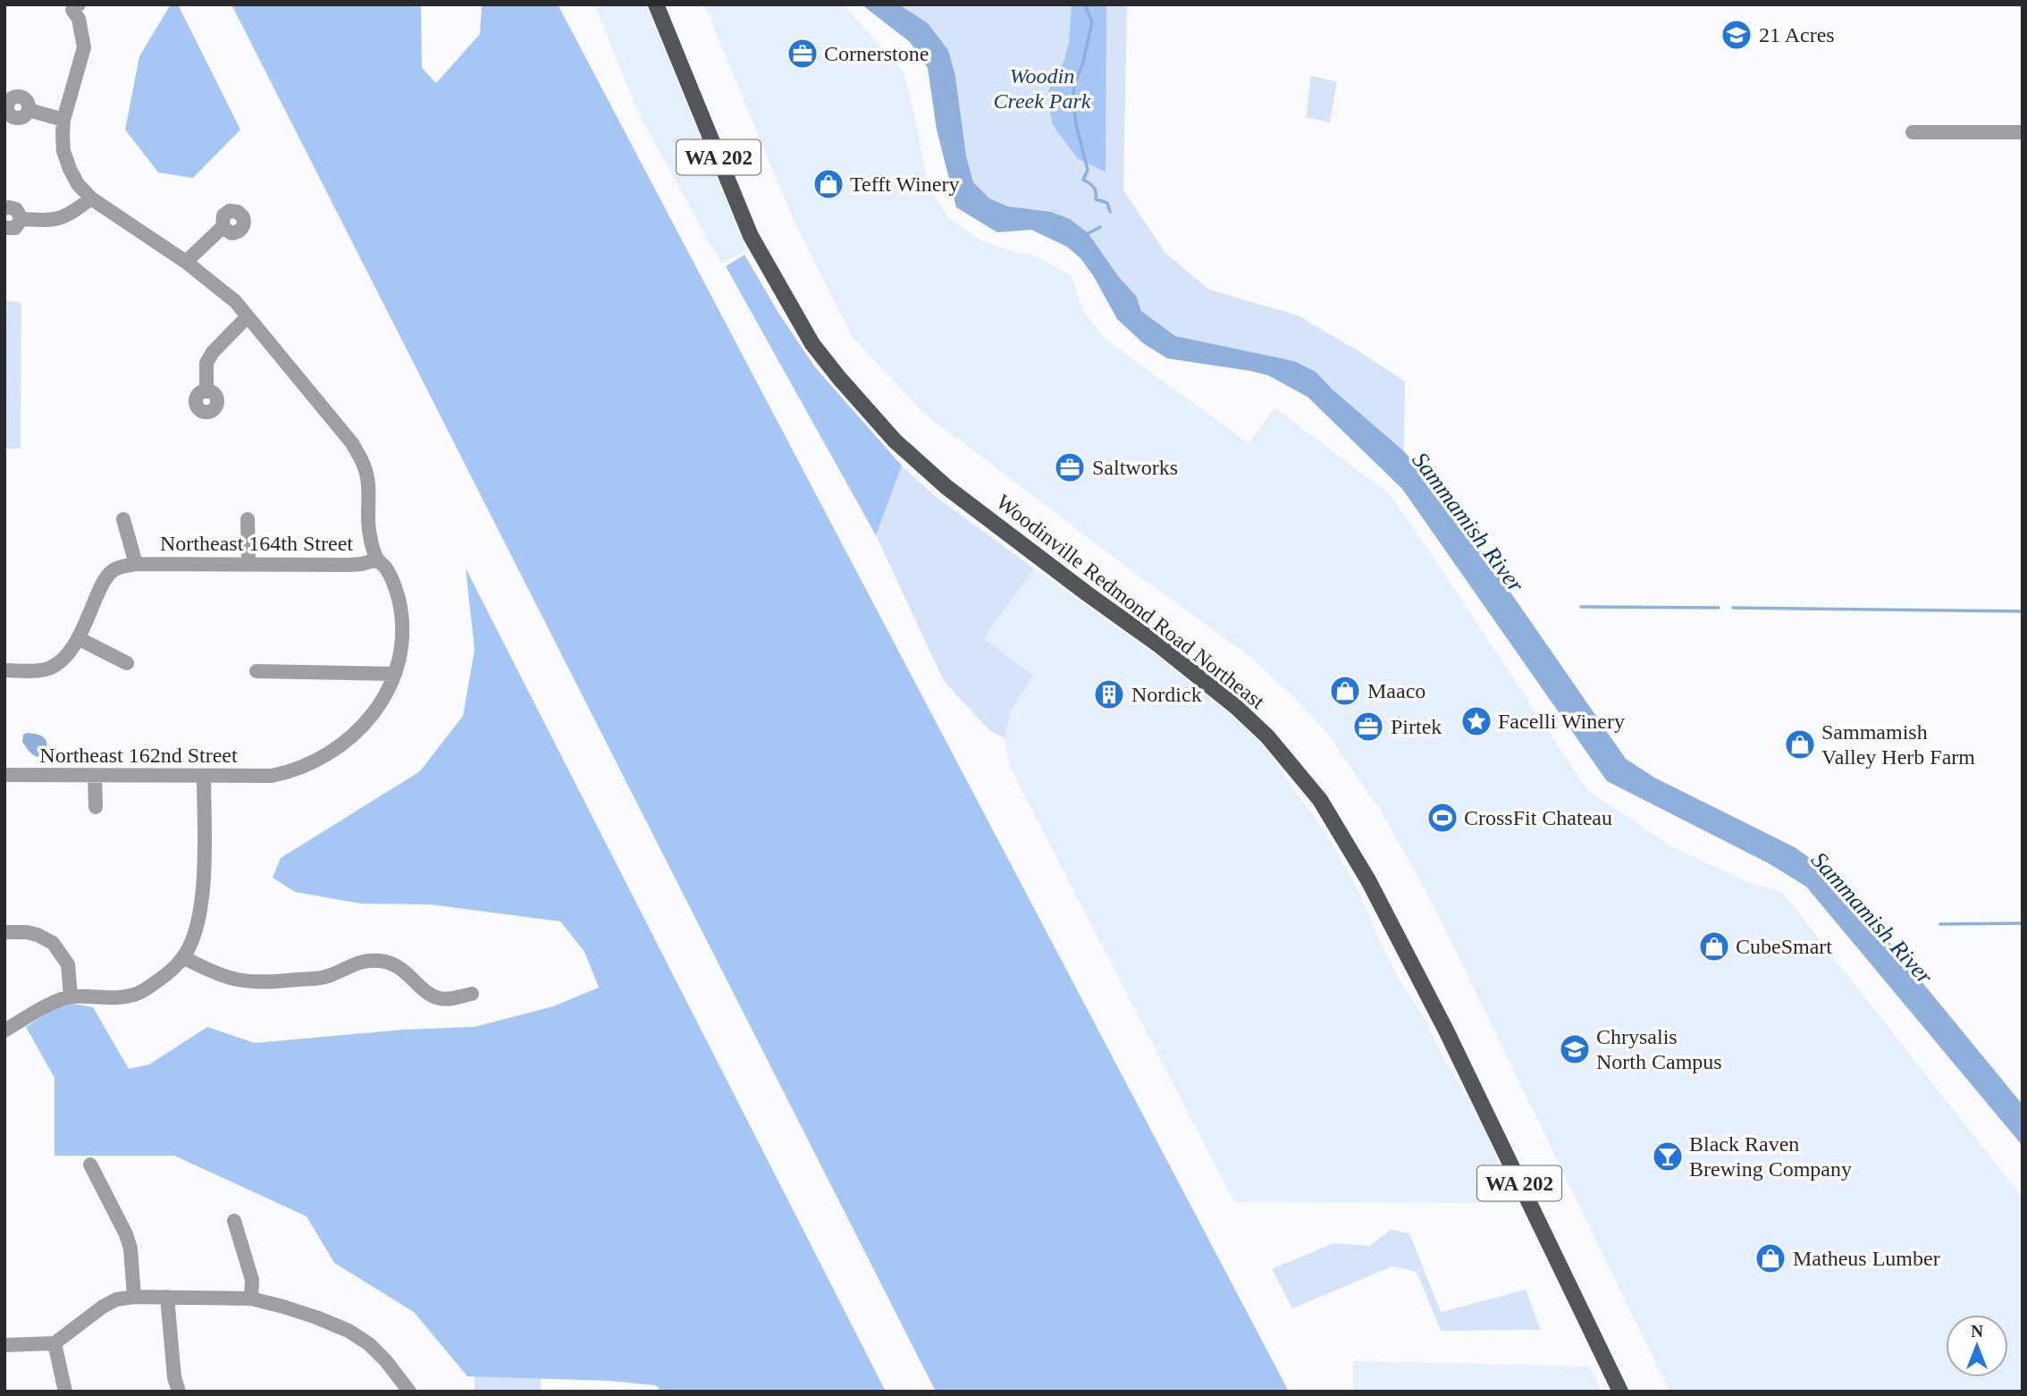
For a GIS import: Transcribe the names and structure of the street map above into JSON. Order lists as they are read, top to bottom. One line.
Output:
{"streets":{"main road":["WA 202","Woodinville Redmond Road Northeast"],"street":["Northeast 164th Street","Northeast 162nd Street"]},"crossings":[["Northeast 164th Street","Northeast 162nd Street"]],"water":["Sammamish River"],"parks":["Woodin Creek Park"],"places":{"school or university":["21 Acres","Chrysalis North Campus"],"office":["Cornerstone","Saltworks","Pirtek"],"shop":["Tefft Winery","Maaco","Sammamish Valley Herb Farm","CubeSmart","Matheus Lumber"],"building":["Nordick"],"place":["Facelli Winery"],"sports":["CrossFit Chateau"],"bar":["Black Raven Brewing Company"]},"north":"top"}
